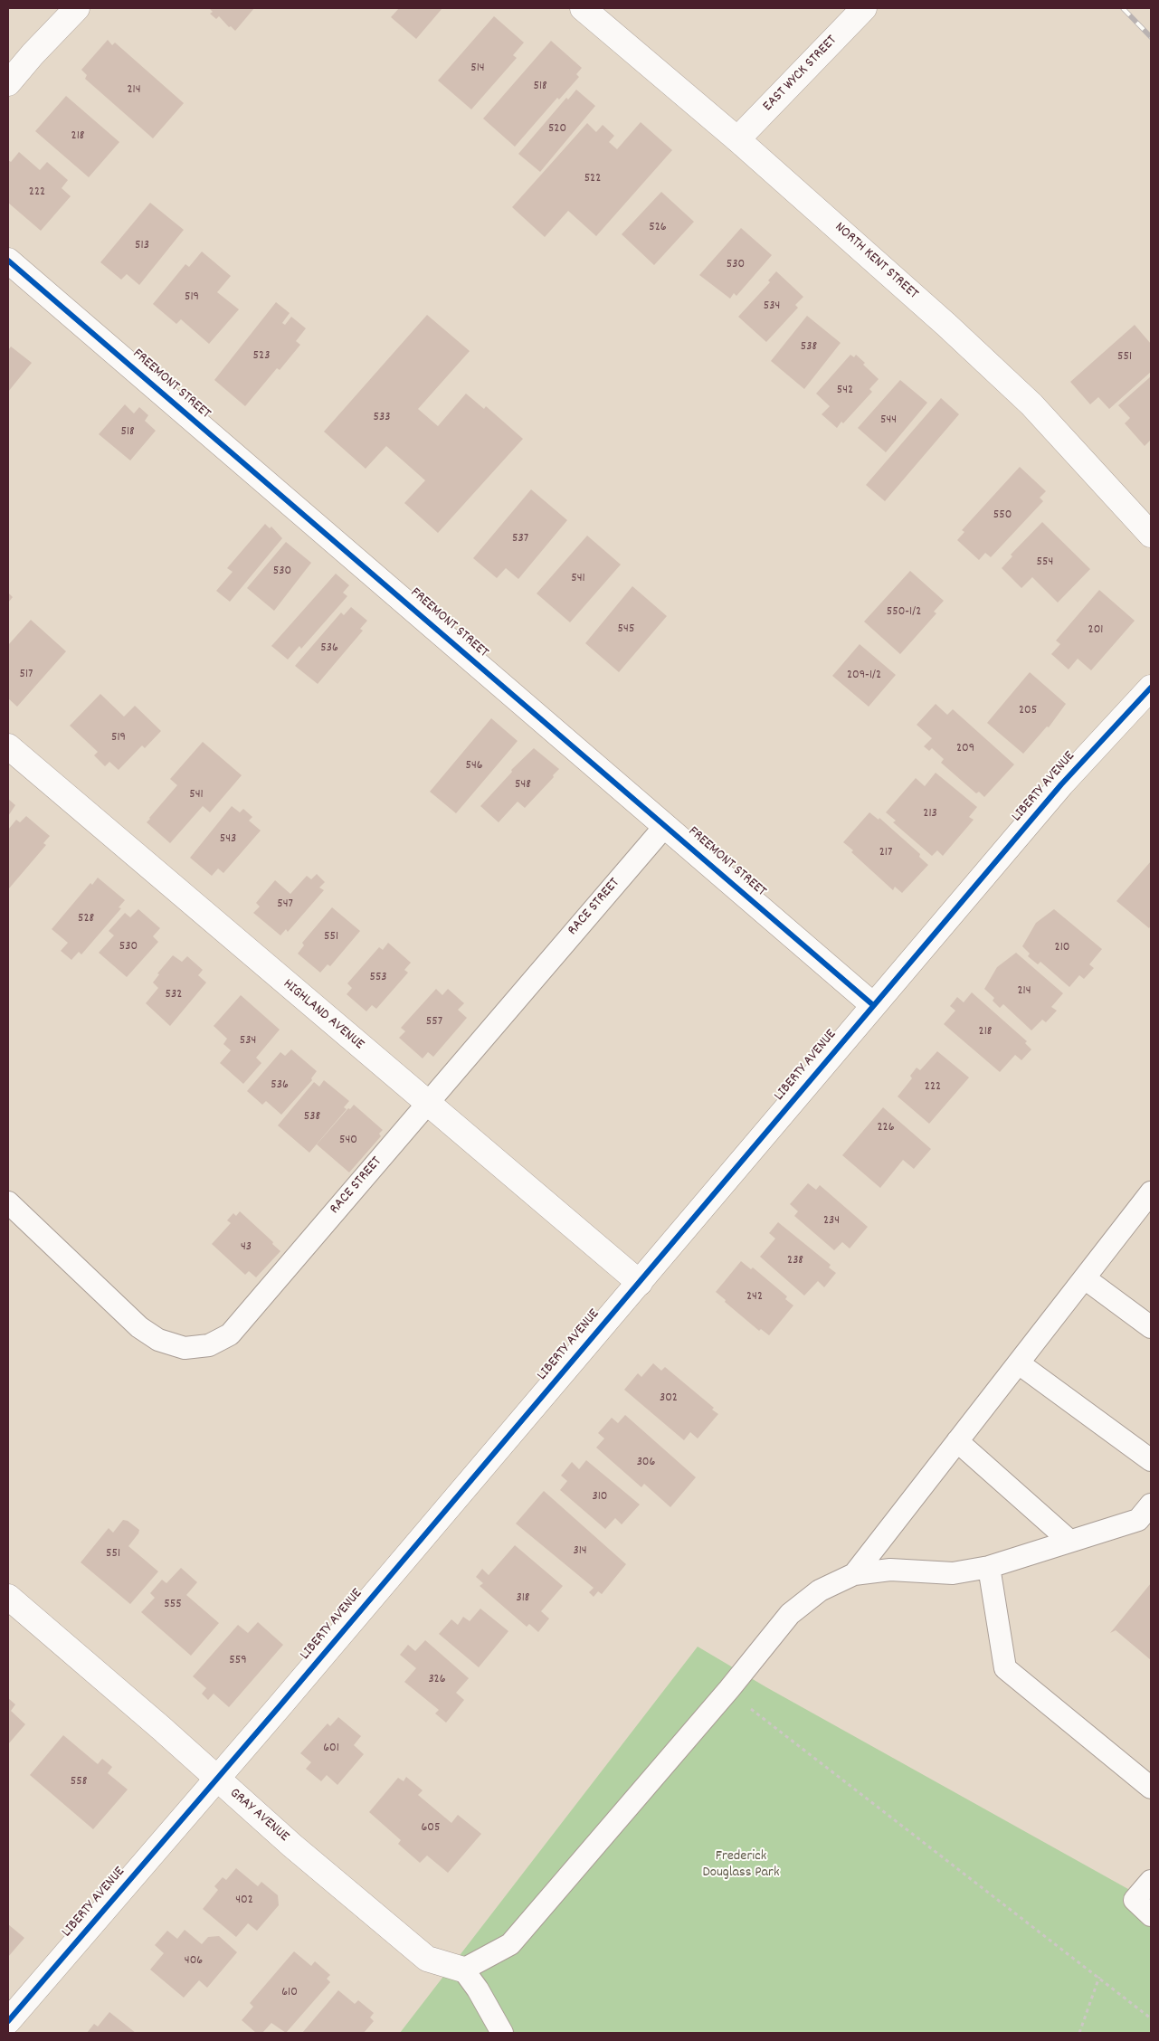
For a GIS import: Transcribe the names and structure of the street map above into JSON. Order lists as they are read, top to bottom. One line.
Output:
{"streets":{"street":["EAST WYCK STREET","NORTH KENT STREET","FREEMONT STREET","LIBERTY AVENUE","HIGHLAND AVENUE","GRAY AVENUE"],"lane":["RACE STREET"]},"crossings":[["EAST WYCK STREET","NORTH KENT STREET"],["FREEMONT STREET","LIBERTY AVENUE"],["FREEMONT STREET","RACE STREET"],["LIBERTY AVENUE","HIGHLAND AVENUE"],["LIBERTY AVENUE","GRAY AVENUE"],["RACE STREET","HIGHLAND AVENUE"]],"parks":["Frederick Douglass Park"],"house_numbers":["514","518","214","520","218","522","222","526","513","530","519","534","538","523","551","542","533","544","518","550","537","554","530","541","550-1/2","545","201","536","517","209-1/2","205","519","209","546","548","541","213","543","217","547","528","551","530","210","553","214","532","557","218","534","536","222","538","226","540","234","43","238","242","302","306","310","314","551","318","555","559","326","601","558","605","402","406","610"]}
